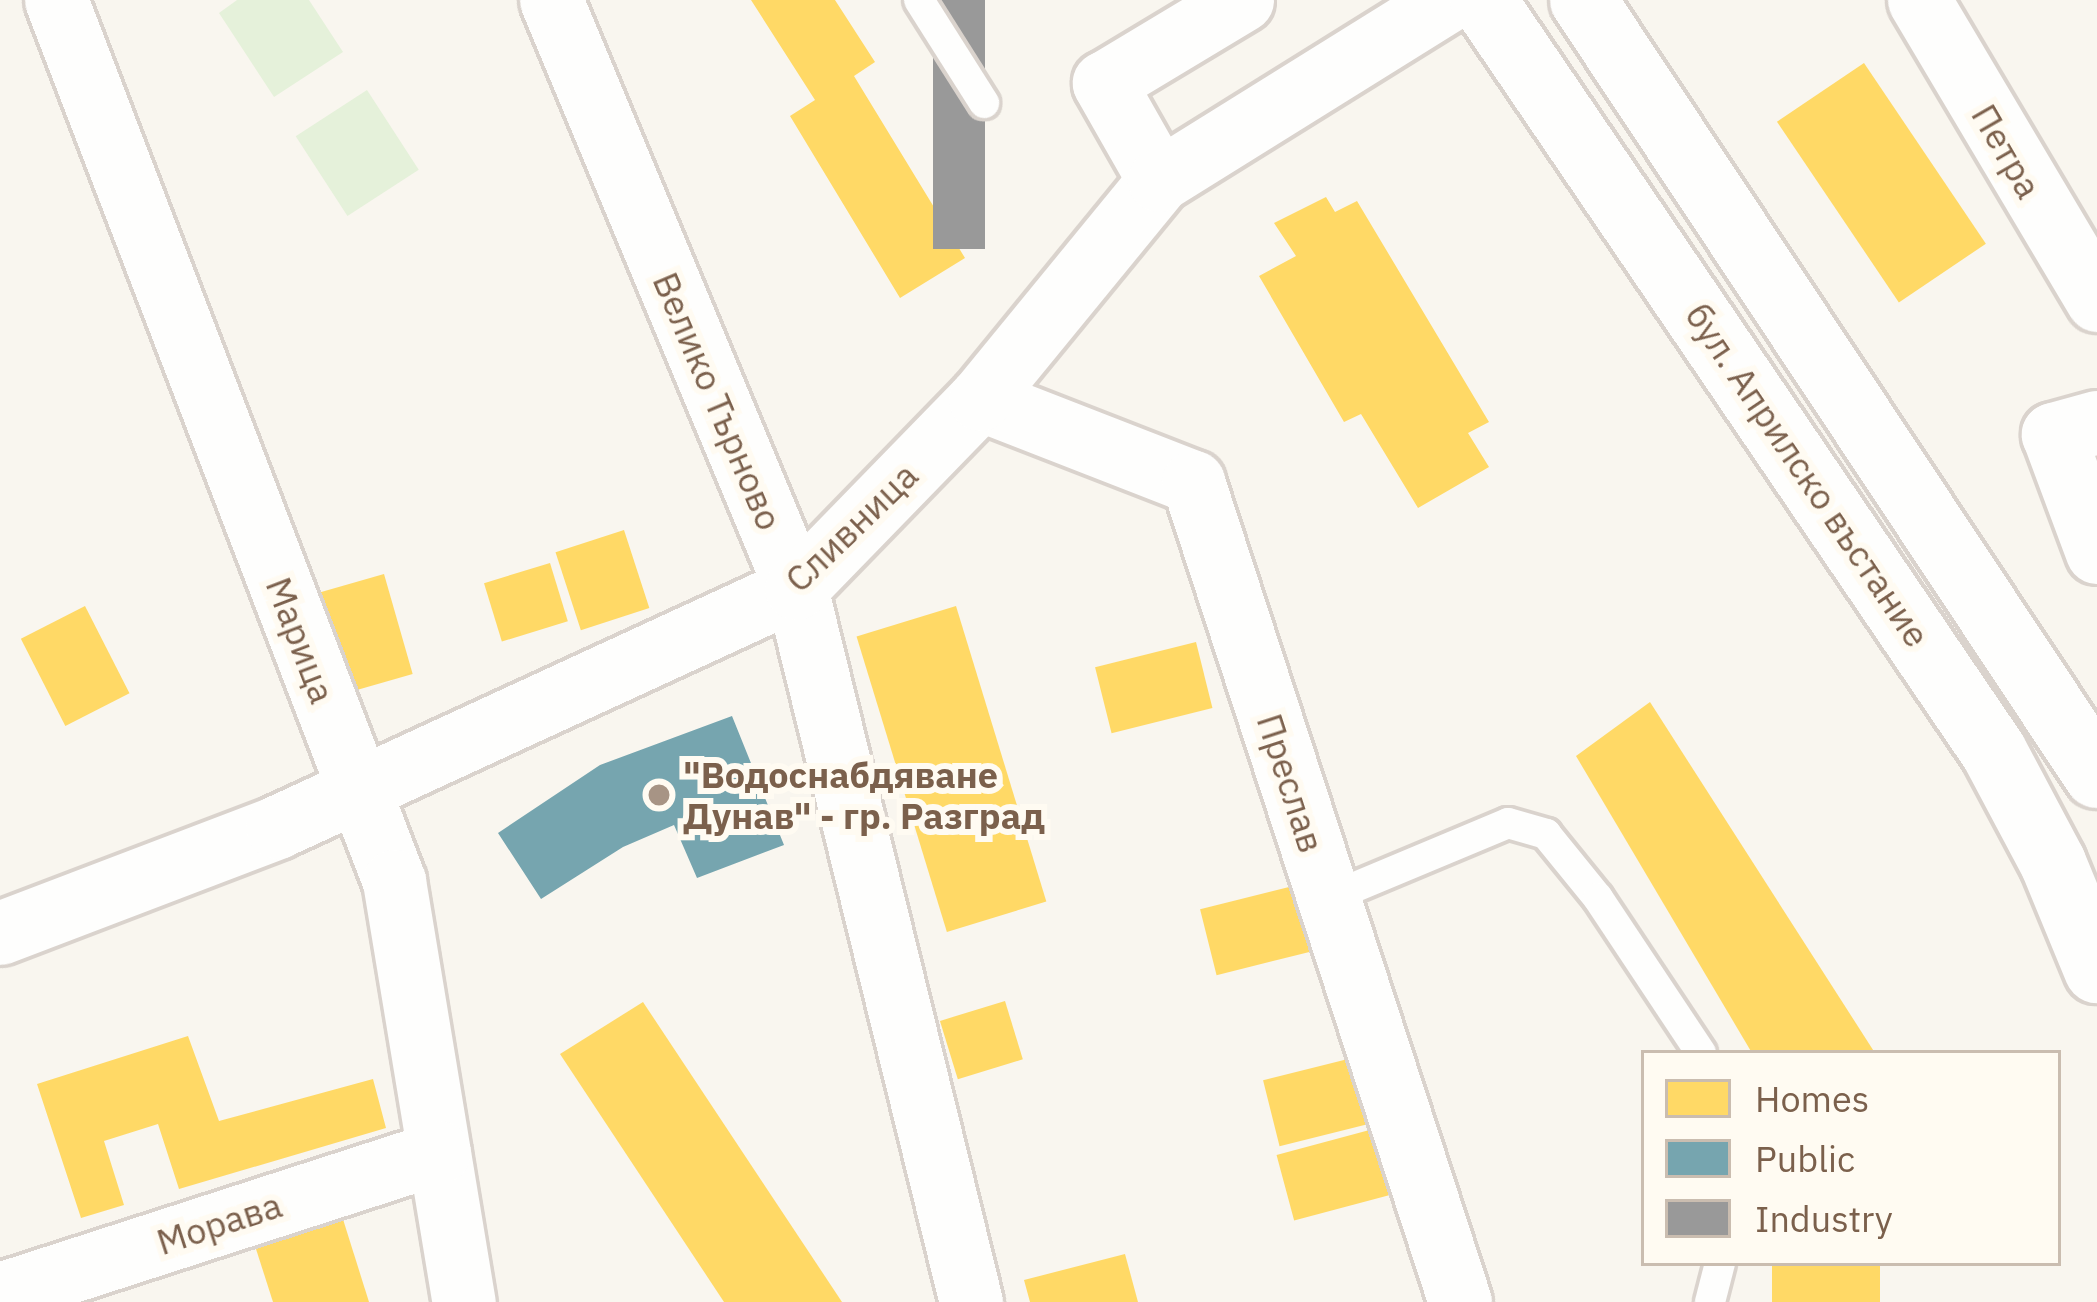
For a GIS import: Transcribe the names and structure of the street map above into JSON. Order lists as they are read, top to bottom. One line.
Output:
{"streets":{"street":["Петра","Велико Търново","бул. Априлско въстание","Сливница","Марица","Преслав","Морава"]},"crossings":[["Велико Търново","Сливница"],["Сливница","Марица"],["Сливница","Преслав"],["Марица","Морава"]],"places":["\"Водоснабдяване Дунав\" - гр. Разград"],"legend":["Homes","Public","Industry"]}
